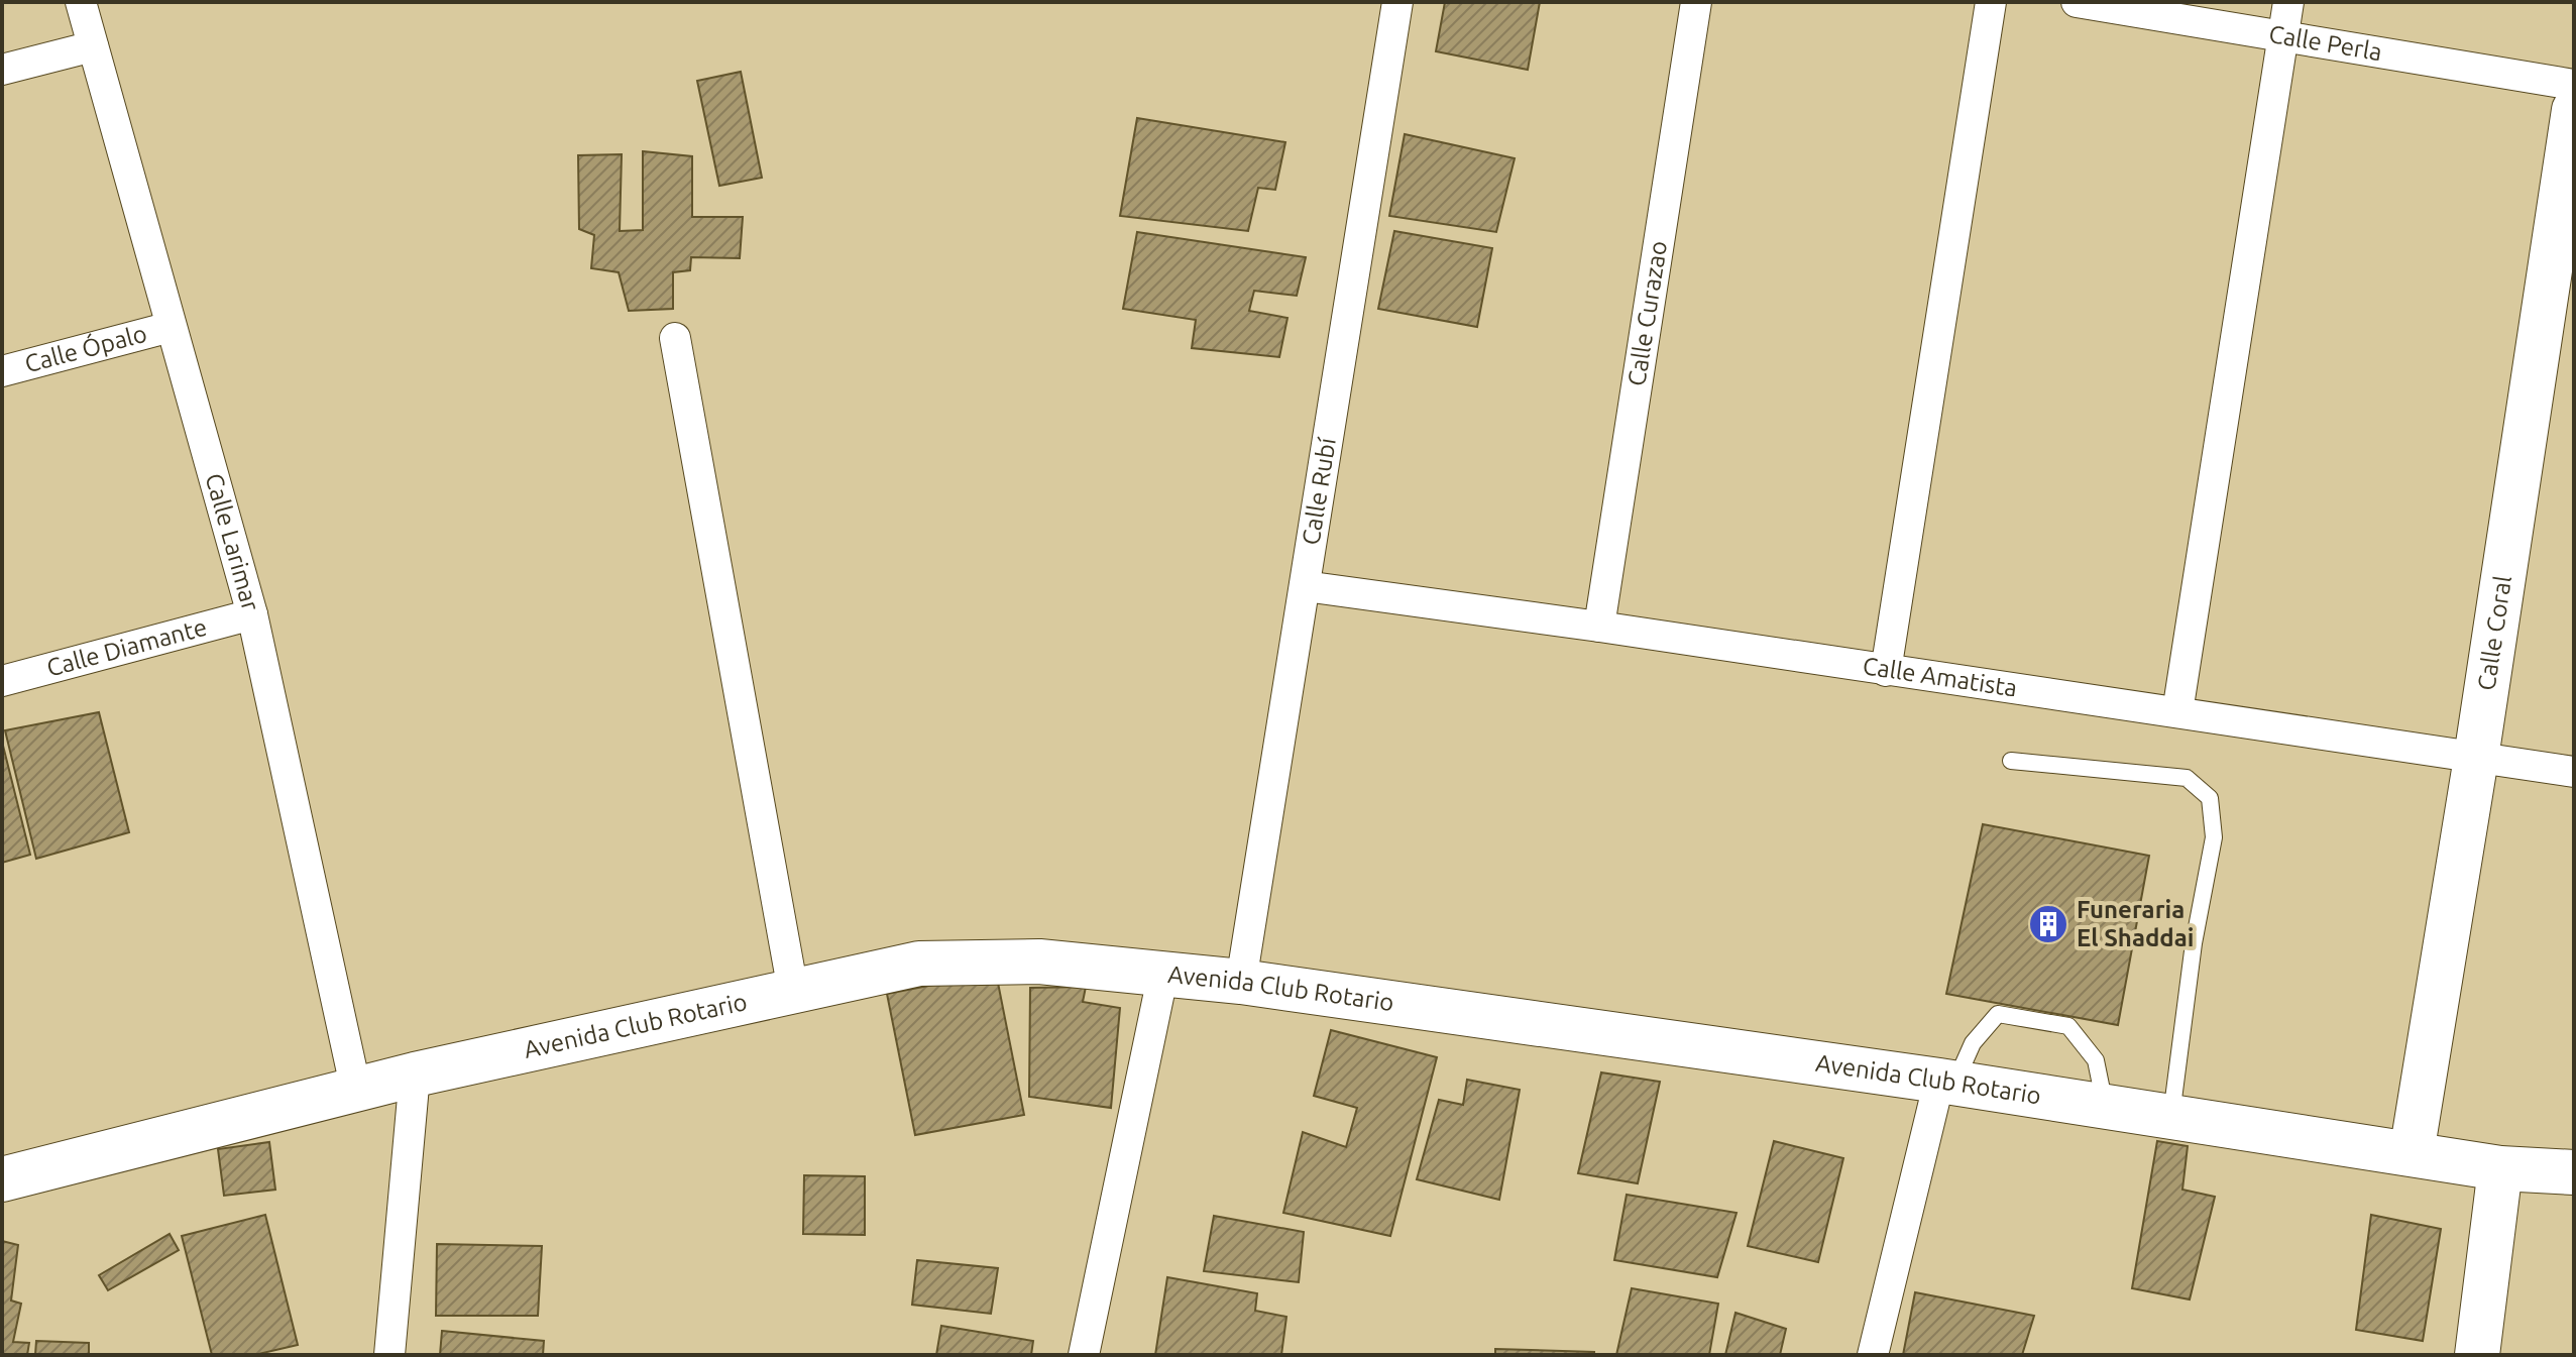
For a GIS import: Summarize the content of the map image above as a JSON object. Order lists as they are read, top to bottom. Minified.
{"streets":{"main road":["Calle Coral","Avenida Club Rotario"],"street":["Calle Perla","Calle Curazao","Calle Ópalo","Calle Rubí","Calle Larimar","Calle Diamante","Calle Amatista"]},"crossings":[["Calle Curazao","Calle Amatista"],["Calle Ópalo","Calle Larimar"],["Calle Rubí","Calle Amatista"],["Calle Rubí","Avenida Club Rotario"],["Calle Larimar","Calle Diamante"],["Calle Larimar","Avenida Club Rotario"],["Calle Coral","Calle Amatista"],["Calle Coral","Avenida Club Rotario"]],"places":{"building":["Funeraria El Shaddai"]}}
